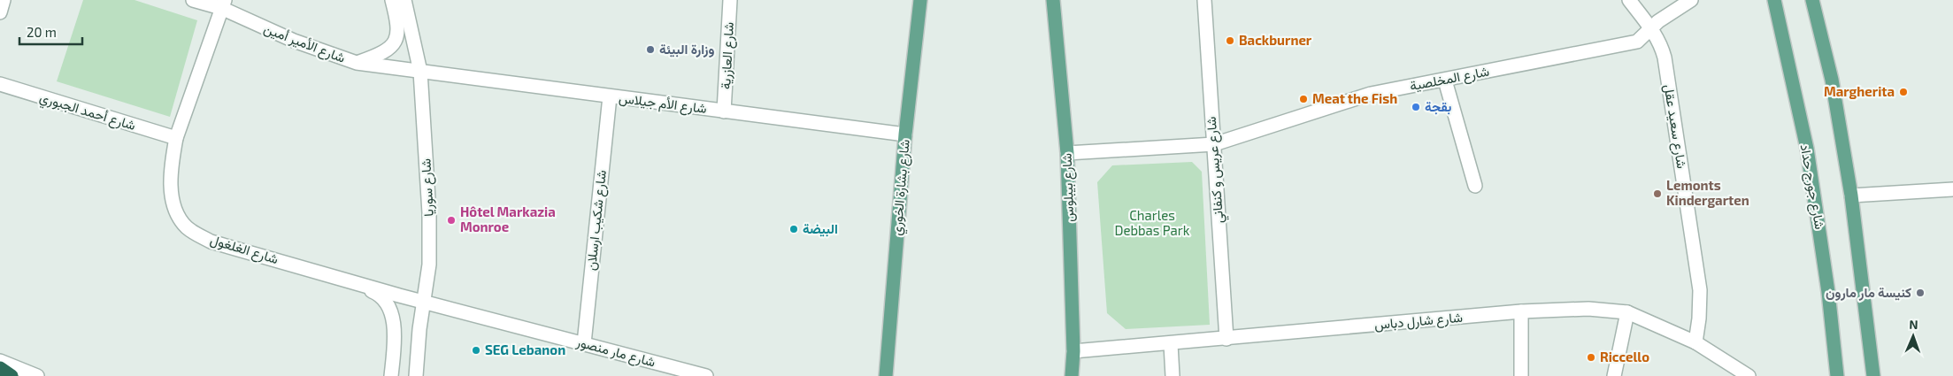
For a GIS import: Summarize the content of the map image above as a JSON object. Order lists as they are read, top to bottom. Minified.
{"streets":{"main road":["شارع جورج حداد","شارع بشارة الخوري","شارع بيبلوس"],"street":["شارع الأمير أمين","شارع العازرية","شارع المخلصية","شارع الأم جيلاس","شارع أحمد الجبوري","شارع سعيد عقل","شارع عريس و كنفاني","شارع سوريا","شارع شكيب ارسلان","شارع الغلغول","شارع شارل دباس","شارع مار منصور"]},"crossings":[["شارع الأمير أمين","شارع الأم جيلاس"],["شارع الأمير أمين","شارع سوريا"],["شارع الأمير أمين","شارع الغلغول"],["شارع العازرية","شارع الأم جيلاس"],["شارع المخلصية","شارع سعيد عقل"],["شارع المخلصية","شارع عريس و كنفاني"],["شارع المخلصية","شارع بيبلوس"],["شارع الأم جيلاس","شارع سوريا"],["شارع الأم جيلاس","شارع بشارة الخوري"],["شارع الأم جيلاس","شارع شكيب ارسلان"],["شارع أحمد الجبوري","شارع الغلغول"],["شارع سعيد عقل","شارع شارل دباس"],["شارع عريس و كنفاني","شارع شارل دباس"],["شارع سوريا","شارع الغلغول"],["شارع سوريا","شارع مار منصور"],["شارع بيبلوس","شارع شارل دباس"],["شارع شكيب ارسلان","شارع مار منصور"],["شارع الغلغول","شارع مار منصور"]],"parks":["Charles Debbas Park"],"places":["Backburner","وزارة البيئة","Margherita","Meat the Fish","بقجة","Lemonts Kindergarten","Hôtel Markazia Monroe","البيضة","كنيسة مار مارون","SEG Lebanon","Riccello"],"scale_bar":"20 m","north":"top"}
